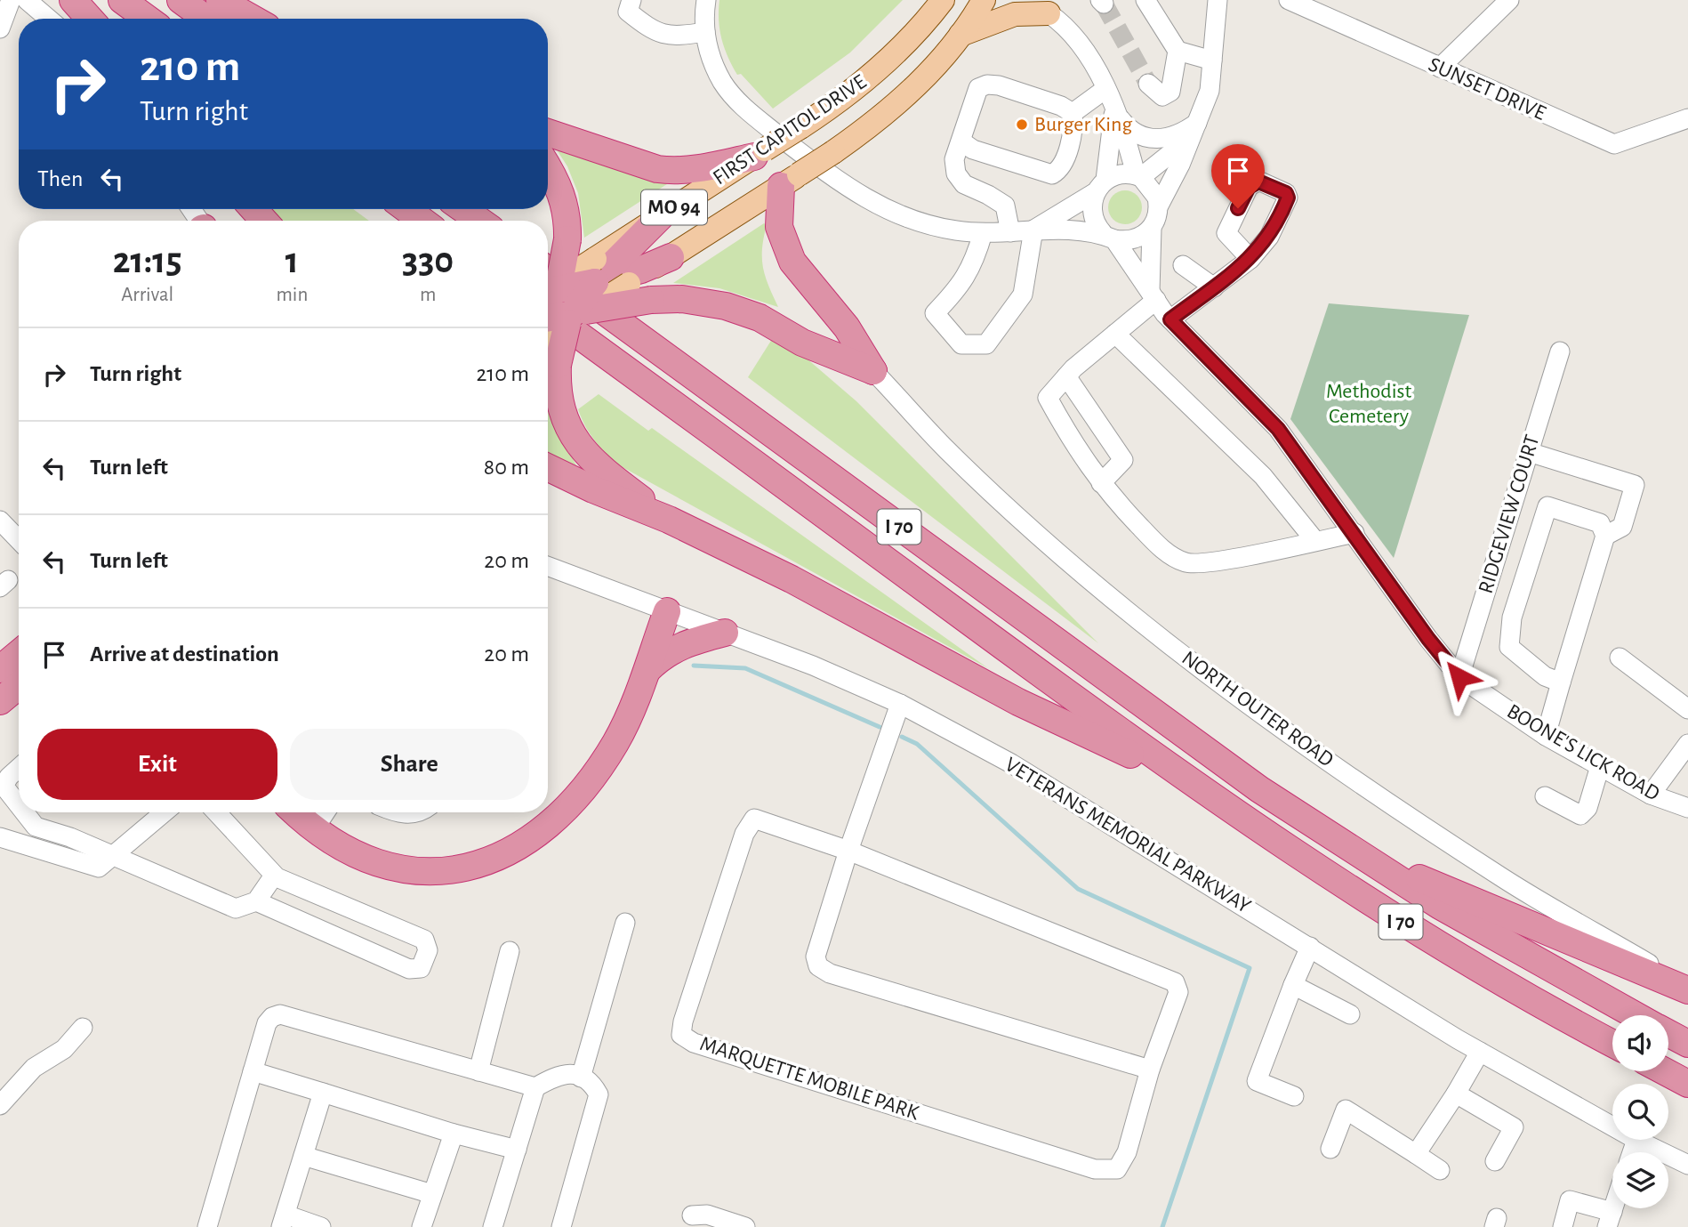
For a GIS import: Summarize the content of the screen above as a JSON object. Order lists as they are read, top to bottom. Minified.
{"streets":{"highway":["I 70"],"main road":["FIRST CAPITOL DRIVE","MO 94"],"street":["SUNSET DRIVE","RIDGEVIEW COURT","NORTH OUTER ROAD","BOONE'S LICK ROAD","VETERANS MEMORIAL PARKWAY","MARQUETTE MOBILE PARK"]},"crossings":[["RIDGEVIEW COURT","BOONE'S LICK ROAD"]],"parks":["Methodist Cemetery"],"places":["Burger King"],"page":{"turn":["210 m","Turn right"],"then":"Then","eta":["21:15","Arrival","1","min","330","m"],"list":[{"name":"Turn right","value":"210 m"},{"name":"Turn left","value":"80 m"},{"name":"Turn left","value":"20 m"},{"name":"Arrive at destination","value":"20 m"}],"buttons":["Exit","Share"]}}
